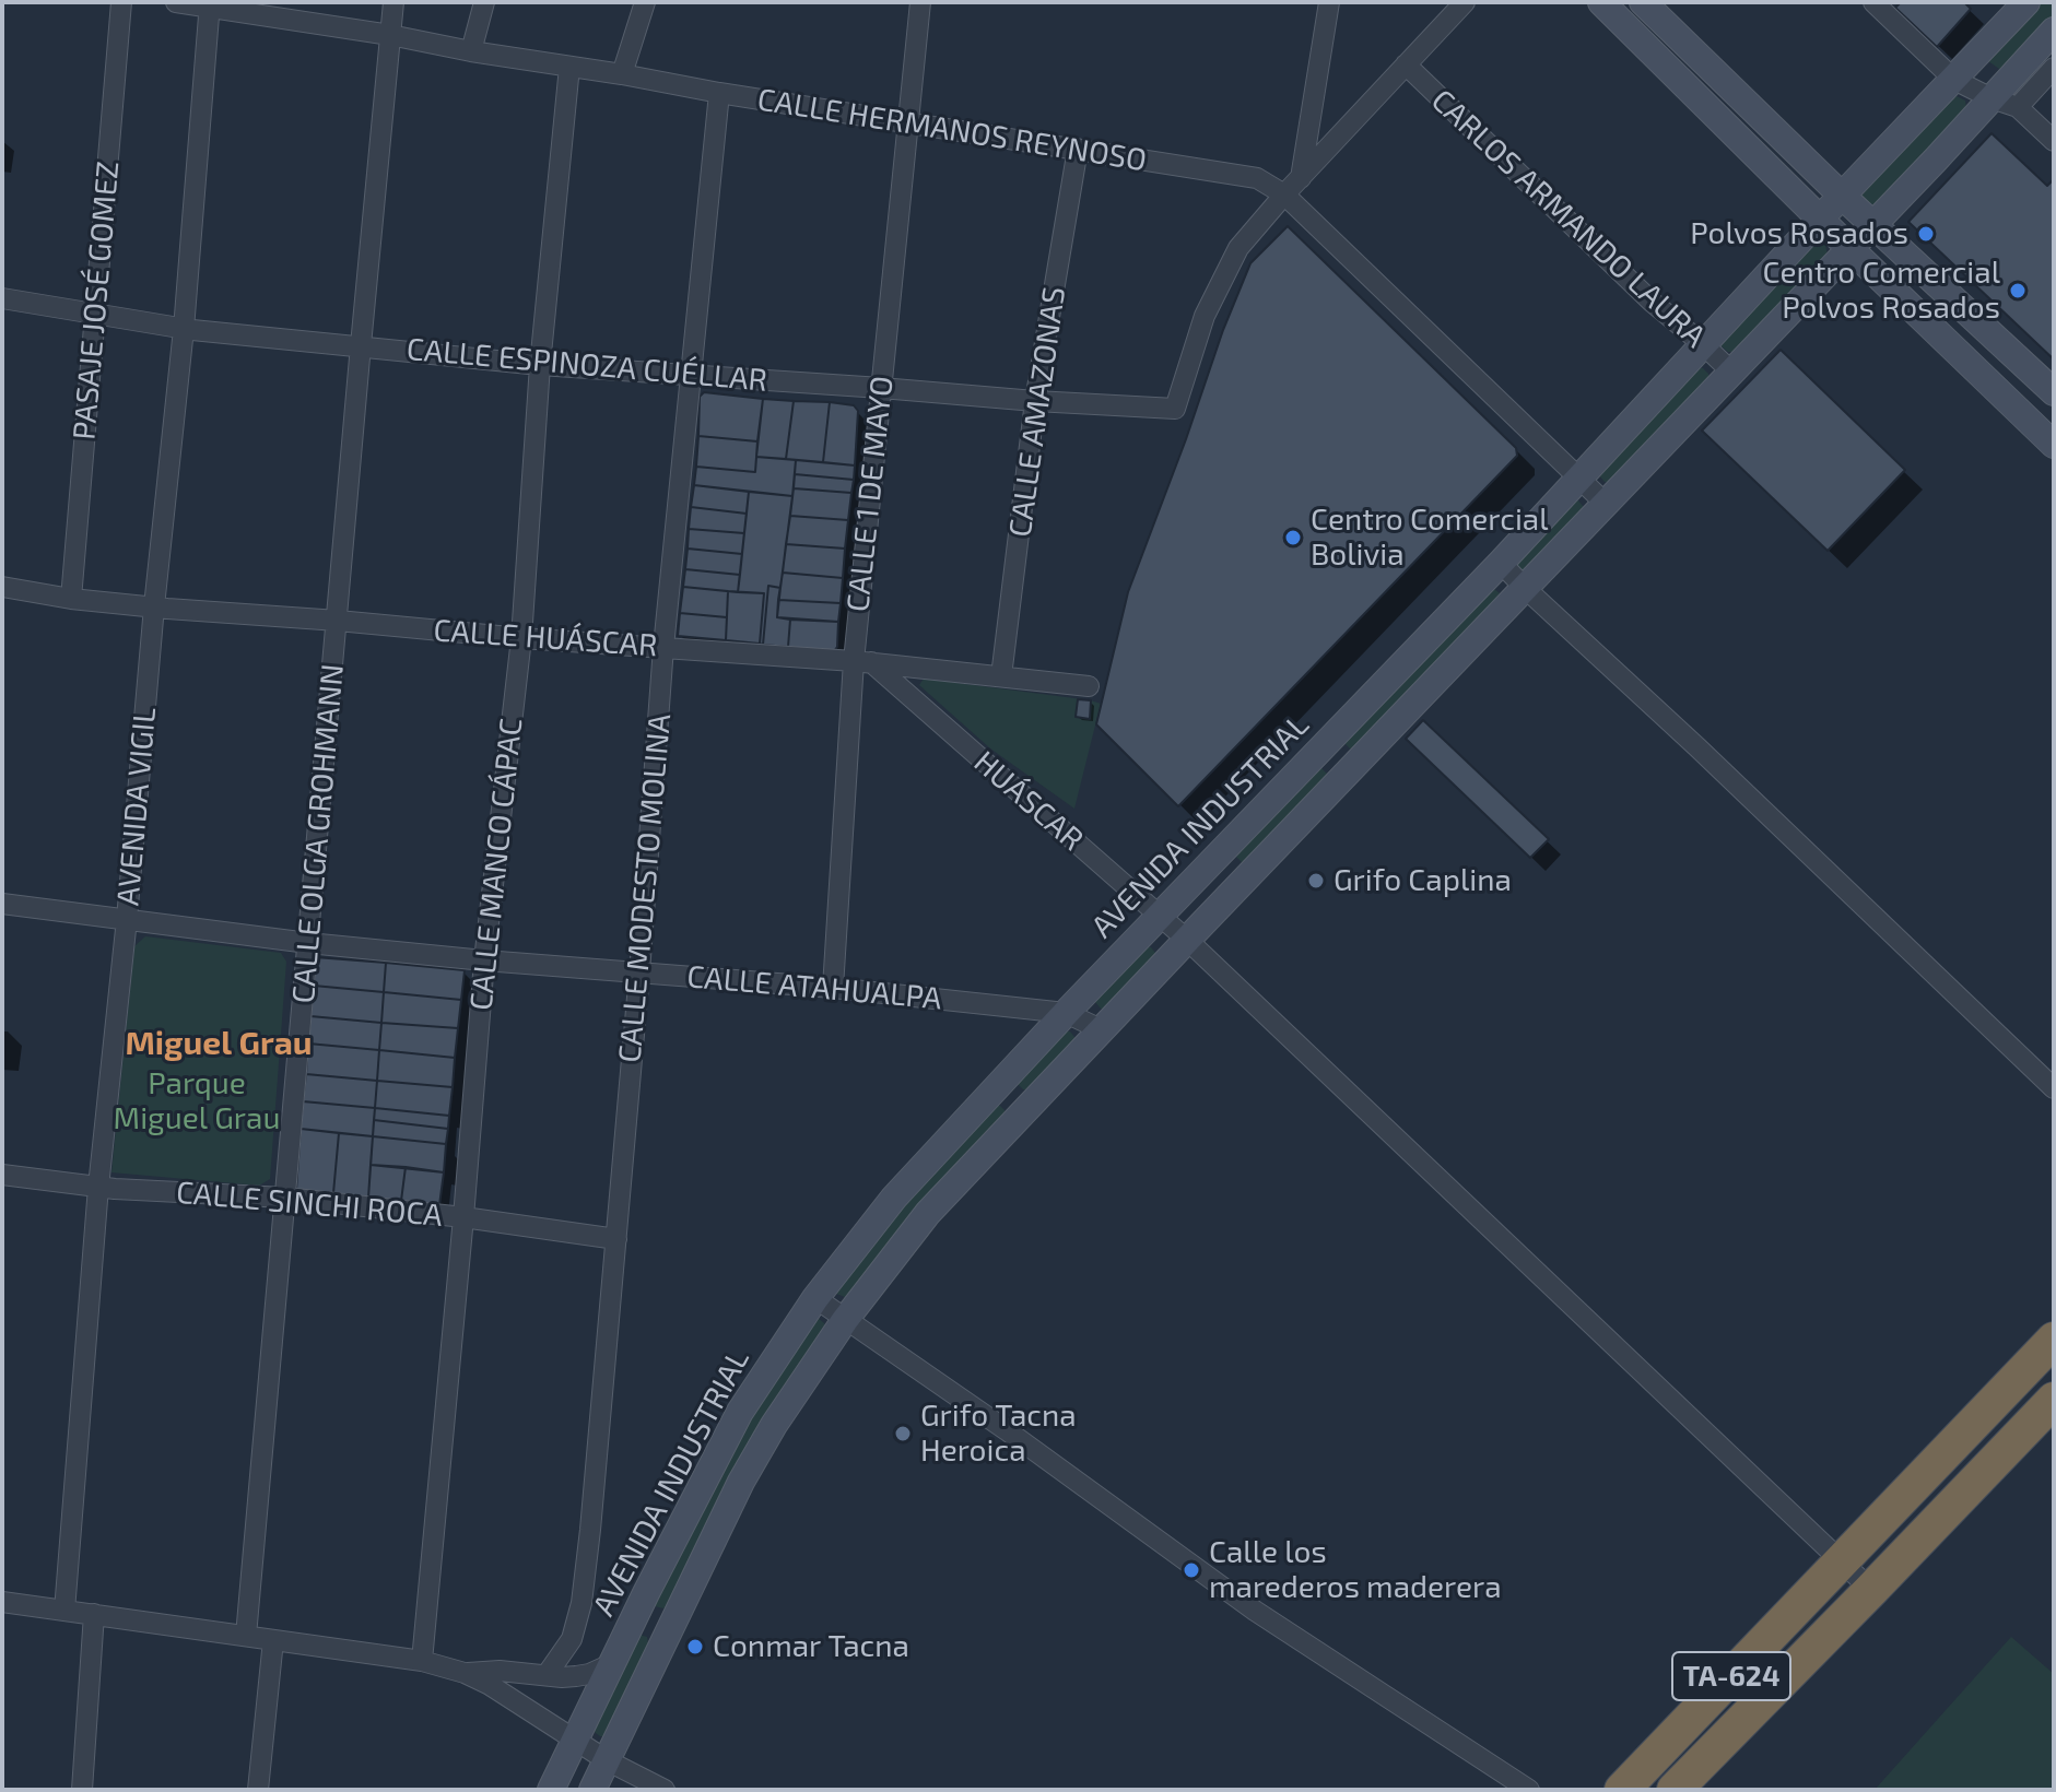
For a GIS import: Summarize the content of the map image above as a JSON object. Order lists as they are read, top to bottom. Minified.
{"streets":{"highway":["TA-624"],"main road":["AVENIDA INDUSTRIAL"],"street":["CALLE HERMANOS REYNOSO","CARLOS ARMANDO LAURA","PASAJE JOSÉ GOMEZ","CALLE ESPINOZA CUÉLLAR","CALLE AMAZONAS","CALLE 1 DE MAYO","CALLE HUÁSCAR","HUÁSCAR","AVENIDA VIGIL","CALLE OLGA GROHMANN","CALLE MANCO CÁPAC","CALLE MODESTO MOLINA","CALLE ATAHUALPA","CALLE SINCHI ROCA"]},"crossings":[["CALLE HERMANOS REYNOSO","CALLE ESPINOZA CUÉLLAR"],["CALLE HERMANOS REYNOSO","CALLE AMAZONAS"],["CALLE HERMANOS REYNOSO","CALLE 1 DE MAYO"],["CALLE HERMANOS REYNOSO","AVENIDA VIGIL"],["CALLE HERMANOS REYNOSO","AVENIDA INDUSTRIAL"],["CALLE HERMANOS REYNOSO","CALLE OLGA GROHMANN"],["CALLE HERMANOS REYNOSO","CALLE MANCO CÁPAC"],["CALLE HERMANOS REYNOSO","CALLE MODESTO MOLINA"],["CARLOS ARMANDO LAURA","AVENIDA INDUSTRIAL"],["PASAJE JOSÉ GOMEZ","CALLE ESPINOZA CUÉLLAR"],["PASAJE JOSÉ GOMEZ","CALLE HUÁSCAR"],["CALLE ESPINOZA CUÉLLAR","CALLE AMAZONAS"],["CALLE ESPINOZA CUÉLLAR","CALLE 1 DE MAYO"],["CALLE ESPINOZA CUÉLLAR","AVENIDA VIGIL"],["CALLE ESPINOZA CUÉLLAR","CALLE OLGA GROHMANN"],["CALLE ESPINOZA CUÉLLAR","CALLE MANCO CÁPAC"],["CALLE ESPINOZA CUÉLLAR","CALLE MODESTO MOLINA"],["CALLE AMAZONAS","CALLE HUÁSCAR"],["CALLE 1 DE MAYO","CALLE HUÁSCAR"],["CALLE 1 DE MAYO","HUÁSCAR"],["CALLE 1 DE MAYO","CALLE ATAHUALPA"],["CALLE HUÁSCAR","HUÁSCAR"],["CALLE HUÁSCAR","AVENIDA VIGIL"],["CALLE HUÁSCAR","CALLE OLGA GROHMANN"],["CALLE HUÁSCAR","CALLE MANCO CÁPAC"],["CALLE HUÁSCAR","CALLE MODESTO MOLINA"],["HUÁSCAR","AVENIDA INDUSTRIAL"],["HUÁSCAR","TA-624"],["AVENIDA VIGIL","CALLE ATAHUALPA"],["AVENIDA VIGIL","CALLE SINCHI ROCA"],["AVENIDA INDUSTRIAL","CALLE ATAHUALPA"],["CALLE OLGA GROHMANN","CALLE ATAHUALPA"],["CALLE OLGA GROHMANN","CALLE SINCHI ROCA"],["CALLE MANCO CÁPAC","CALLE ATAHUALPA"],["CALLE MANCO CÁPAC","CALLE SINCHI ROCA"],["CALLE MODESTO MOLINA","CALLE ATAHUALPA"],["CALLE MODESTO MOLINA","CALLE SINCHI ROCA"]],"districts":["Miguel Grau"],"parks":["Parque Miguel Grau"],"places":["Polvos Rosados","Centro Comercial Polvos Rosados","Centro Comercial Bolivia","Grifo Caplina","Grifo Tacna Heroica","Calle los marederos maderera","Conmar Tacna"]}
